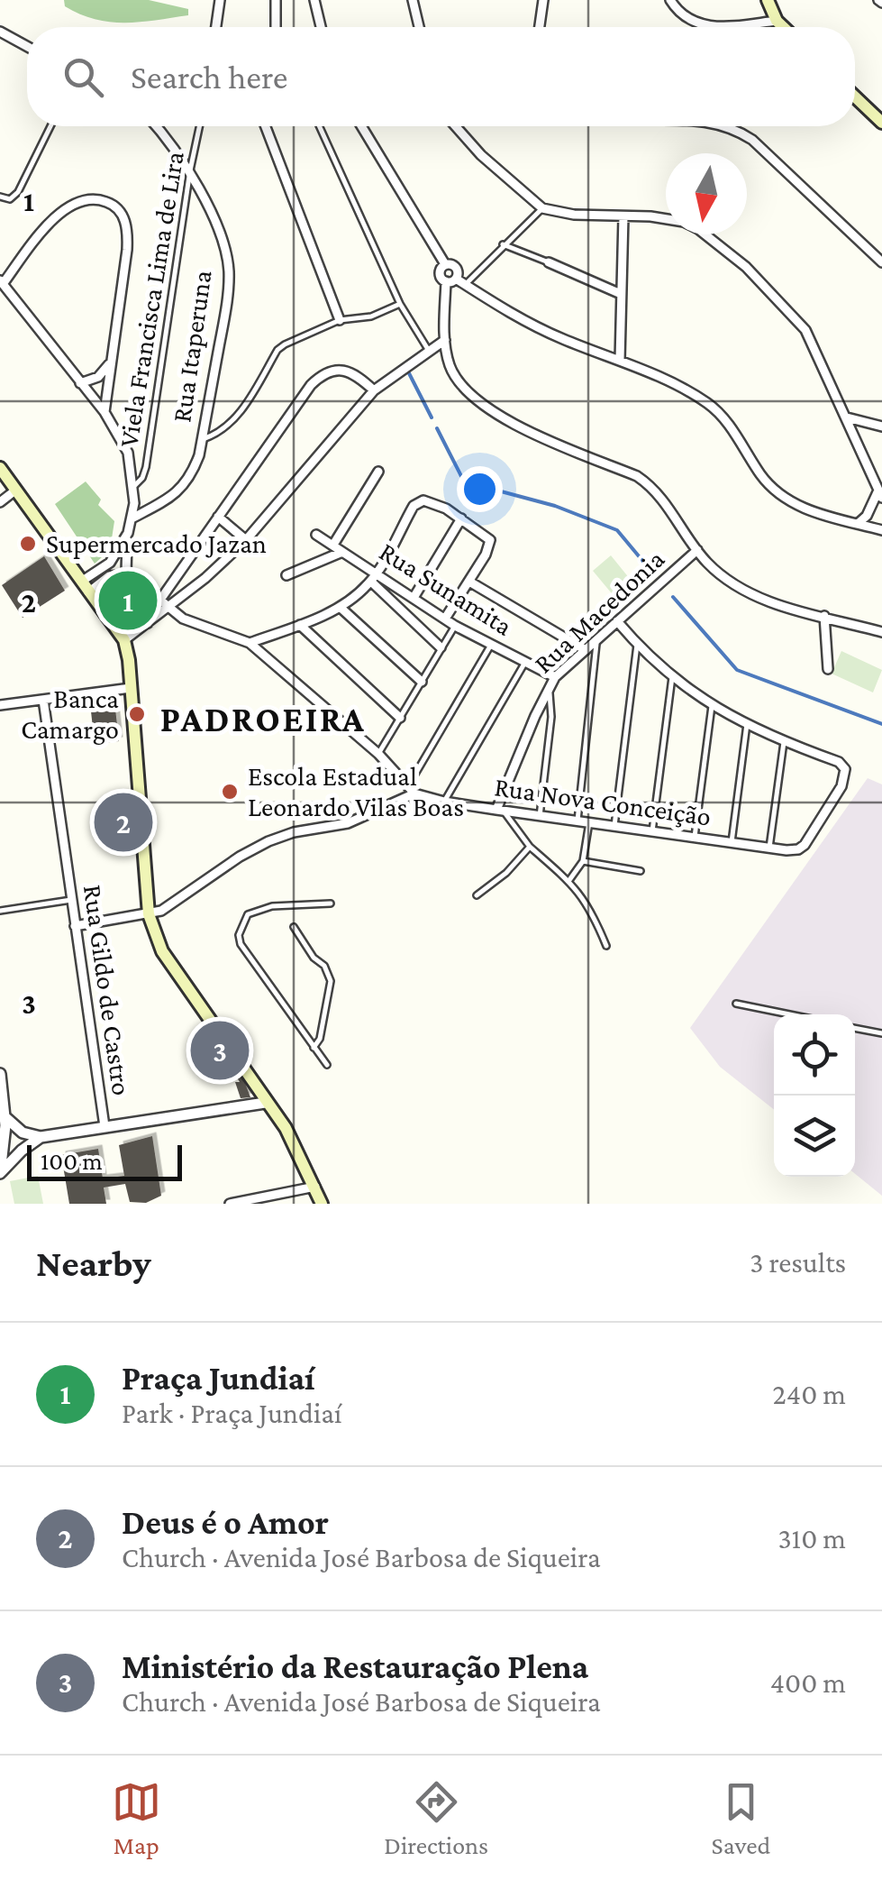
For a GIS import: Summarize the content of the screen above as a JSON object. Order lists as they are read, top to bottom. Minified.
{"streets":{"street":["Rua Itaperuna","Rua Sunamita","Rua Macedonia","Rua Nova Conceição","Rua Gildo de Castro"],"lane":["Viela Francisca Lima de Lira"]},"crossings":[["Viela Francisca Lima de Lira","Rua Itaperuna"],["Rua Sunamita","Rua Macedonia"],["Rua Macedonia","Rua Nova Conceição"]],"districts":["PADROEIRA"],"places":["Supermercado Jazan","Banca Camargo","Escola Estadual Leonardo Vilas Boas"],"scale_bar":"100 m","north":"bottom","page":{"search":"Search here","pins":["1","2","3"],"scale":"100 m","heading":["Nearby","3 results"],"list":[{"mark":"1","name":"Praça Jundiaí","note":"Park · Praça Jundiaí","value":"240 m"},{"mark":"2","name":"Deus é o Amor","note":"Church · Avenida José Barbosa de Siqueira","value":"310 m"},{"mark":"3","name":"Ministério da Restauração Plena","note":"Church · Avenida José Barbosa de Siqueira","value":"400 m"}],"nav":["Map","Directions","Saved"]},"grid":{"rows":["1","2","3"]}}
